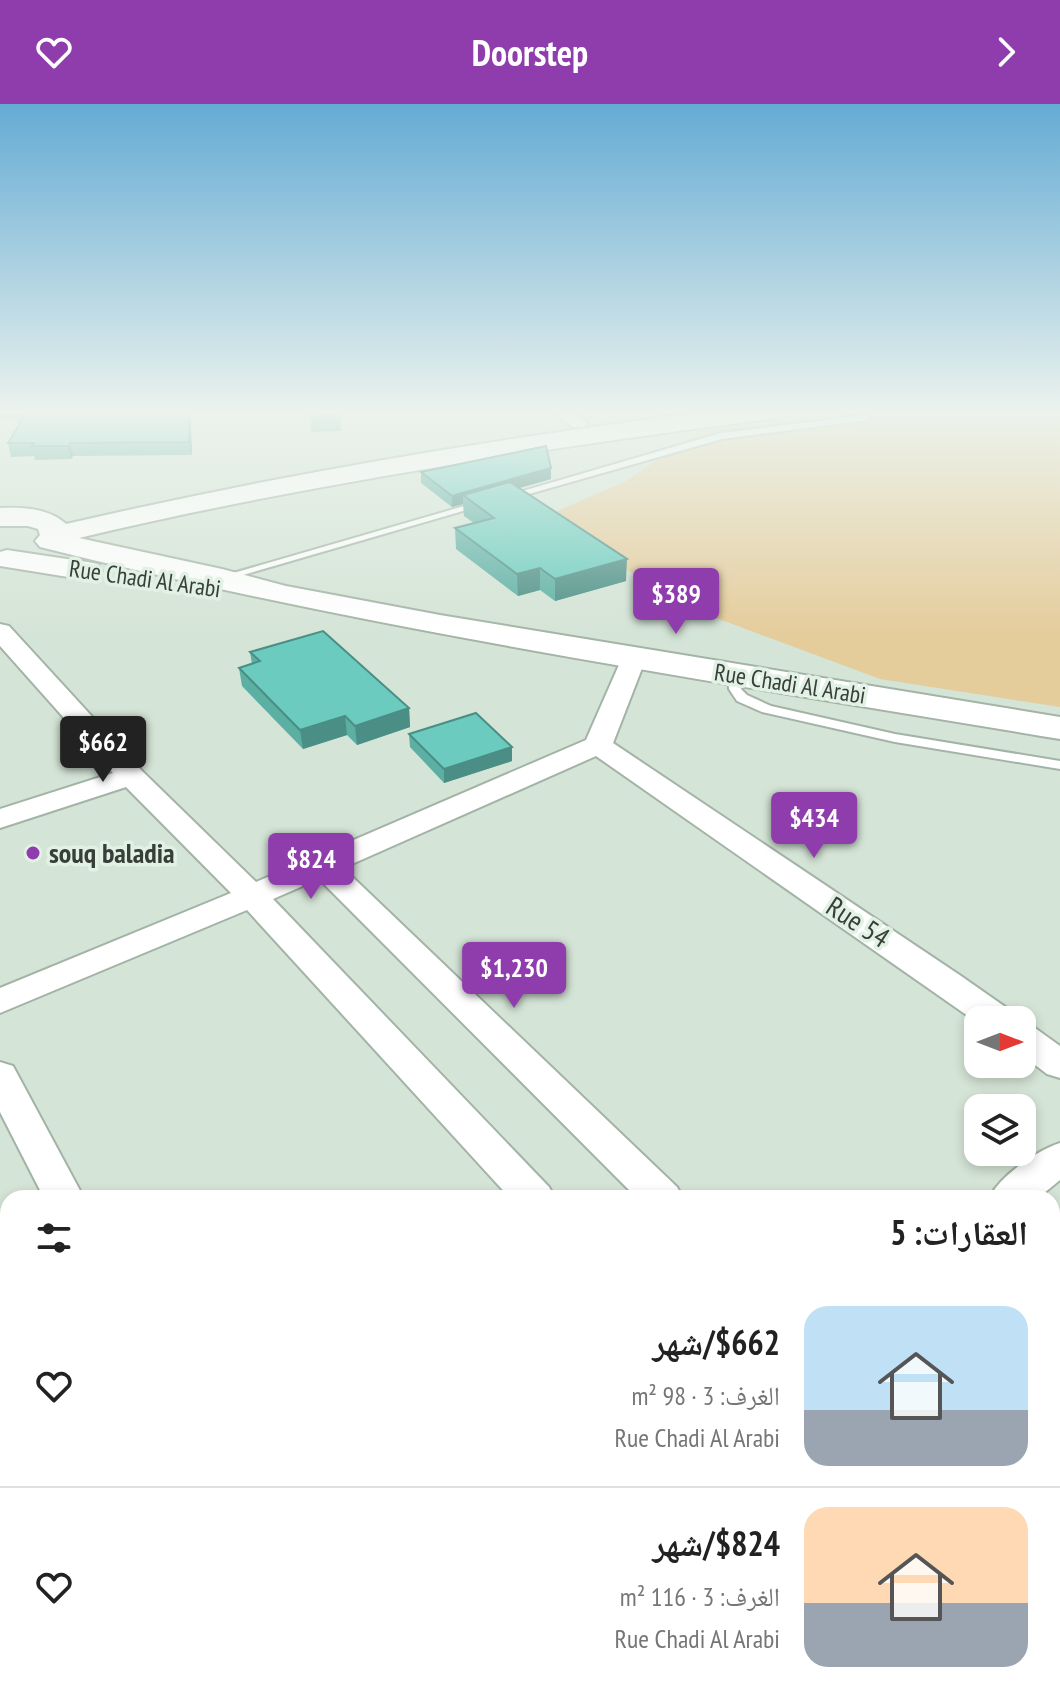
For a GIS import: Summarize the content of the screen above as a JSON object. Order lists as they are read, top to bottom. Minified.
{"streets":{"main road":["Rue Chadi Al Arabi"],"street":["Rue 54"]},"places":["souq baladia"],"north":"right","page":{"header":"Doorstep","price":["$389","$662","$434","$824","$1,230"],"heading":"العقارات: 5","list":[{"name":"$662/شهر","note":"الغرف: 3 · 98 m² · Rue Chadi Al Arabi"},{"name":"$824/شهر","note":"الغرف: 3 · 116 m² · Rue Chadi Al Arabi"}]}}
